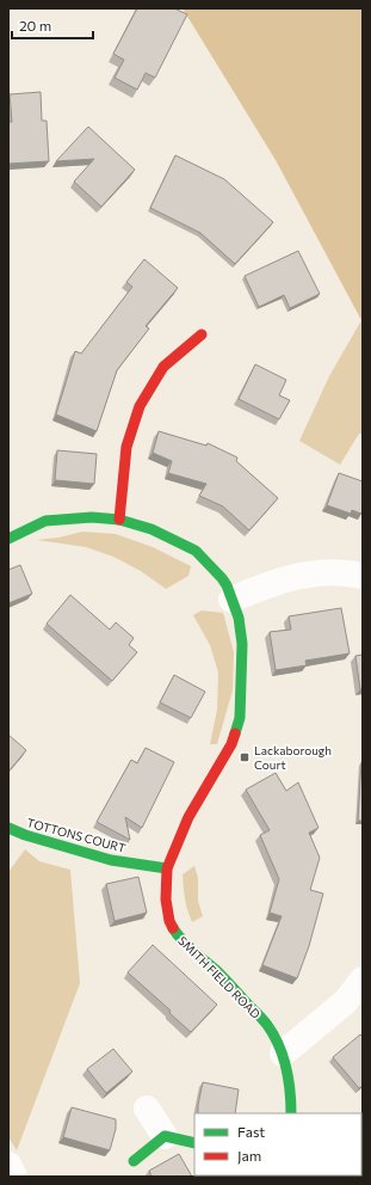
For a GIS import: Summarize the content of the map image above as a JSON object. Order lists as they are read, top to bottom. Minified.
{"streets":{"street":["TOTTONS COURT","SMITH FIELD ROAD"]},"crossings":[["TOTTONS COURT","SMITH FIELD ROAD"]],"places":{"transit":["Lackaborough Court"]},"legend":["Fast","Jam"],"scale_bar":"20 m"}
